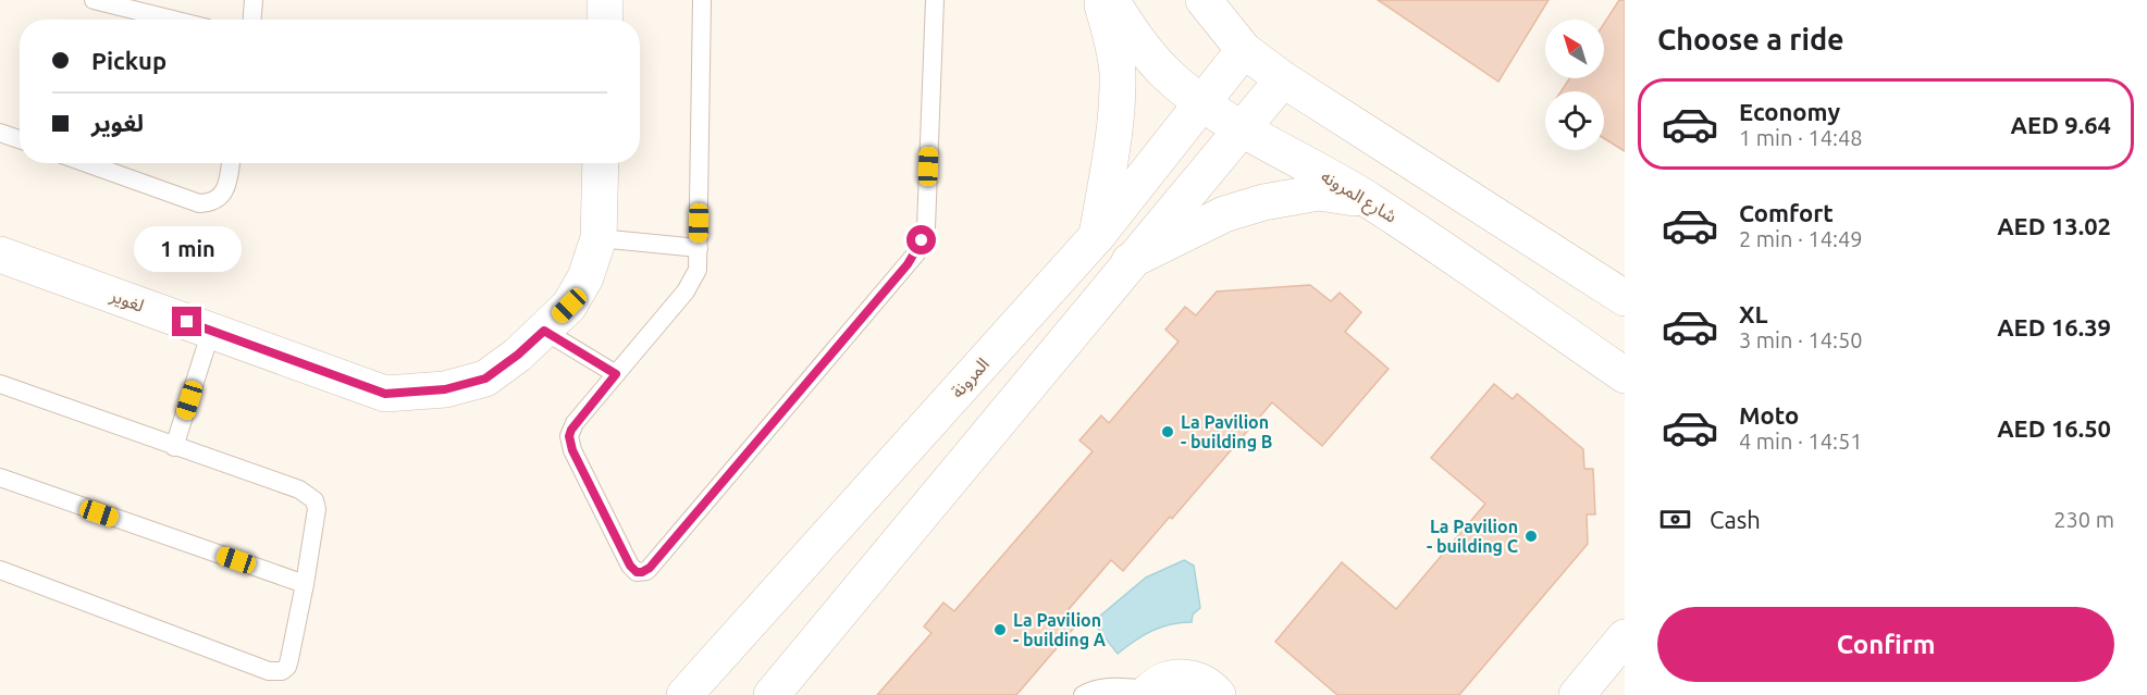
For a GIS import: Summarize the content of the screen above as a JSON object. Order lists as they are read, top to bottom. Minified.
{"streets":{"street":["شارع المرونه","لغوير","المرونة"]},"crossings":[["شارع المرونه","المرونة"]],"places":["La Pavilion - building B","La Pavilion - building C","La Pavilion - building A"],"north":"top left","page":{"heading":"Choose a ride","banner":["Pickup","لغوير"],"list":[{"name":"Economy","note":"1 min · 14:48","value":"AED 9.64"},{"name":"Comfort","note":"2 min · 14:49","value":"AED 13.02"},{"name":"XL","note":"3 min · 14:50","value":"AED 16.39"},{"name":"Moto","note":"4 min · 14:51","value":"AED 16.50"}],"bubble":"1 min","pay":["Cash","230 m"],"buttons":"Confirm"}}
